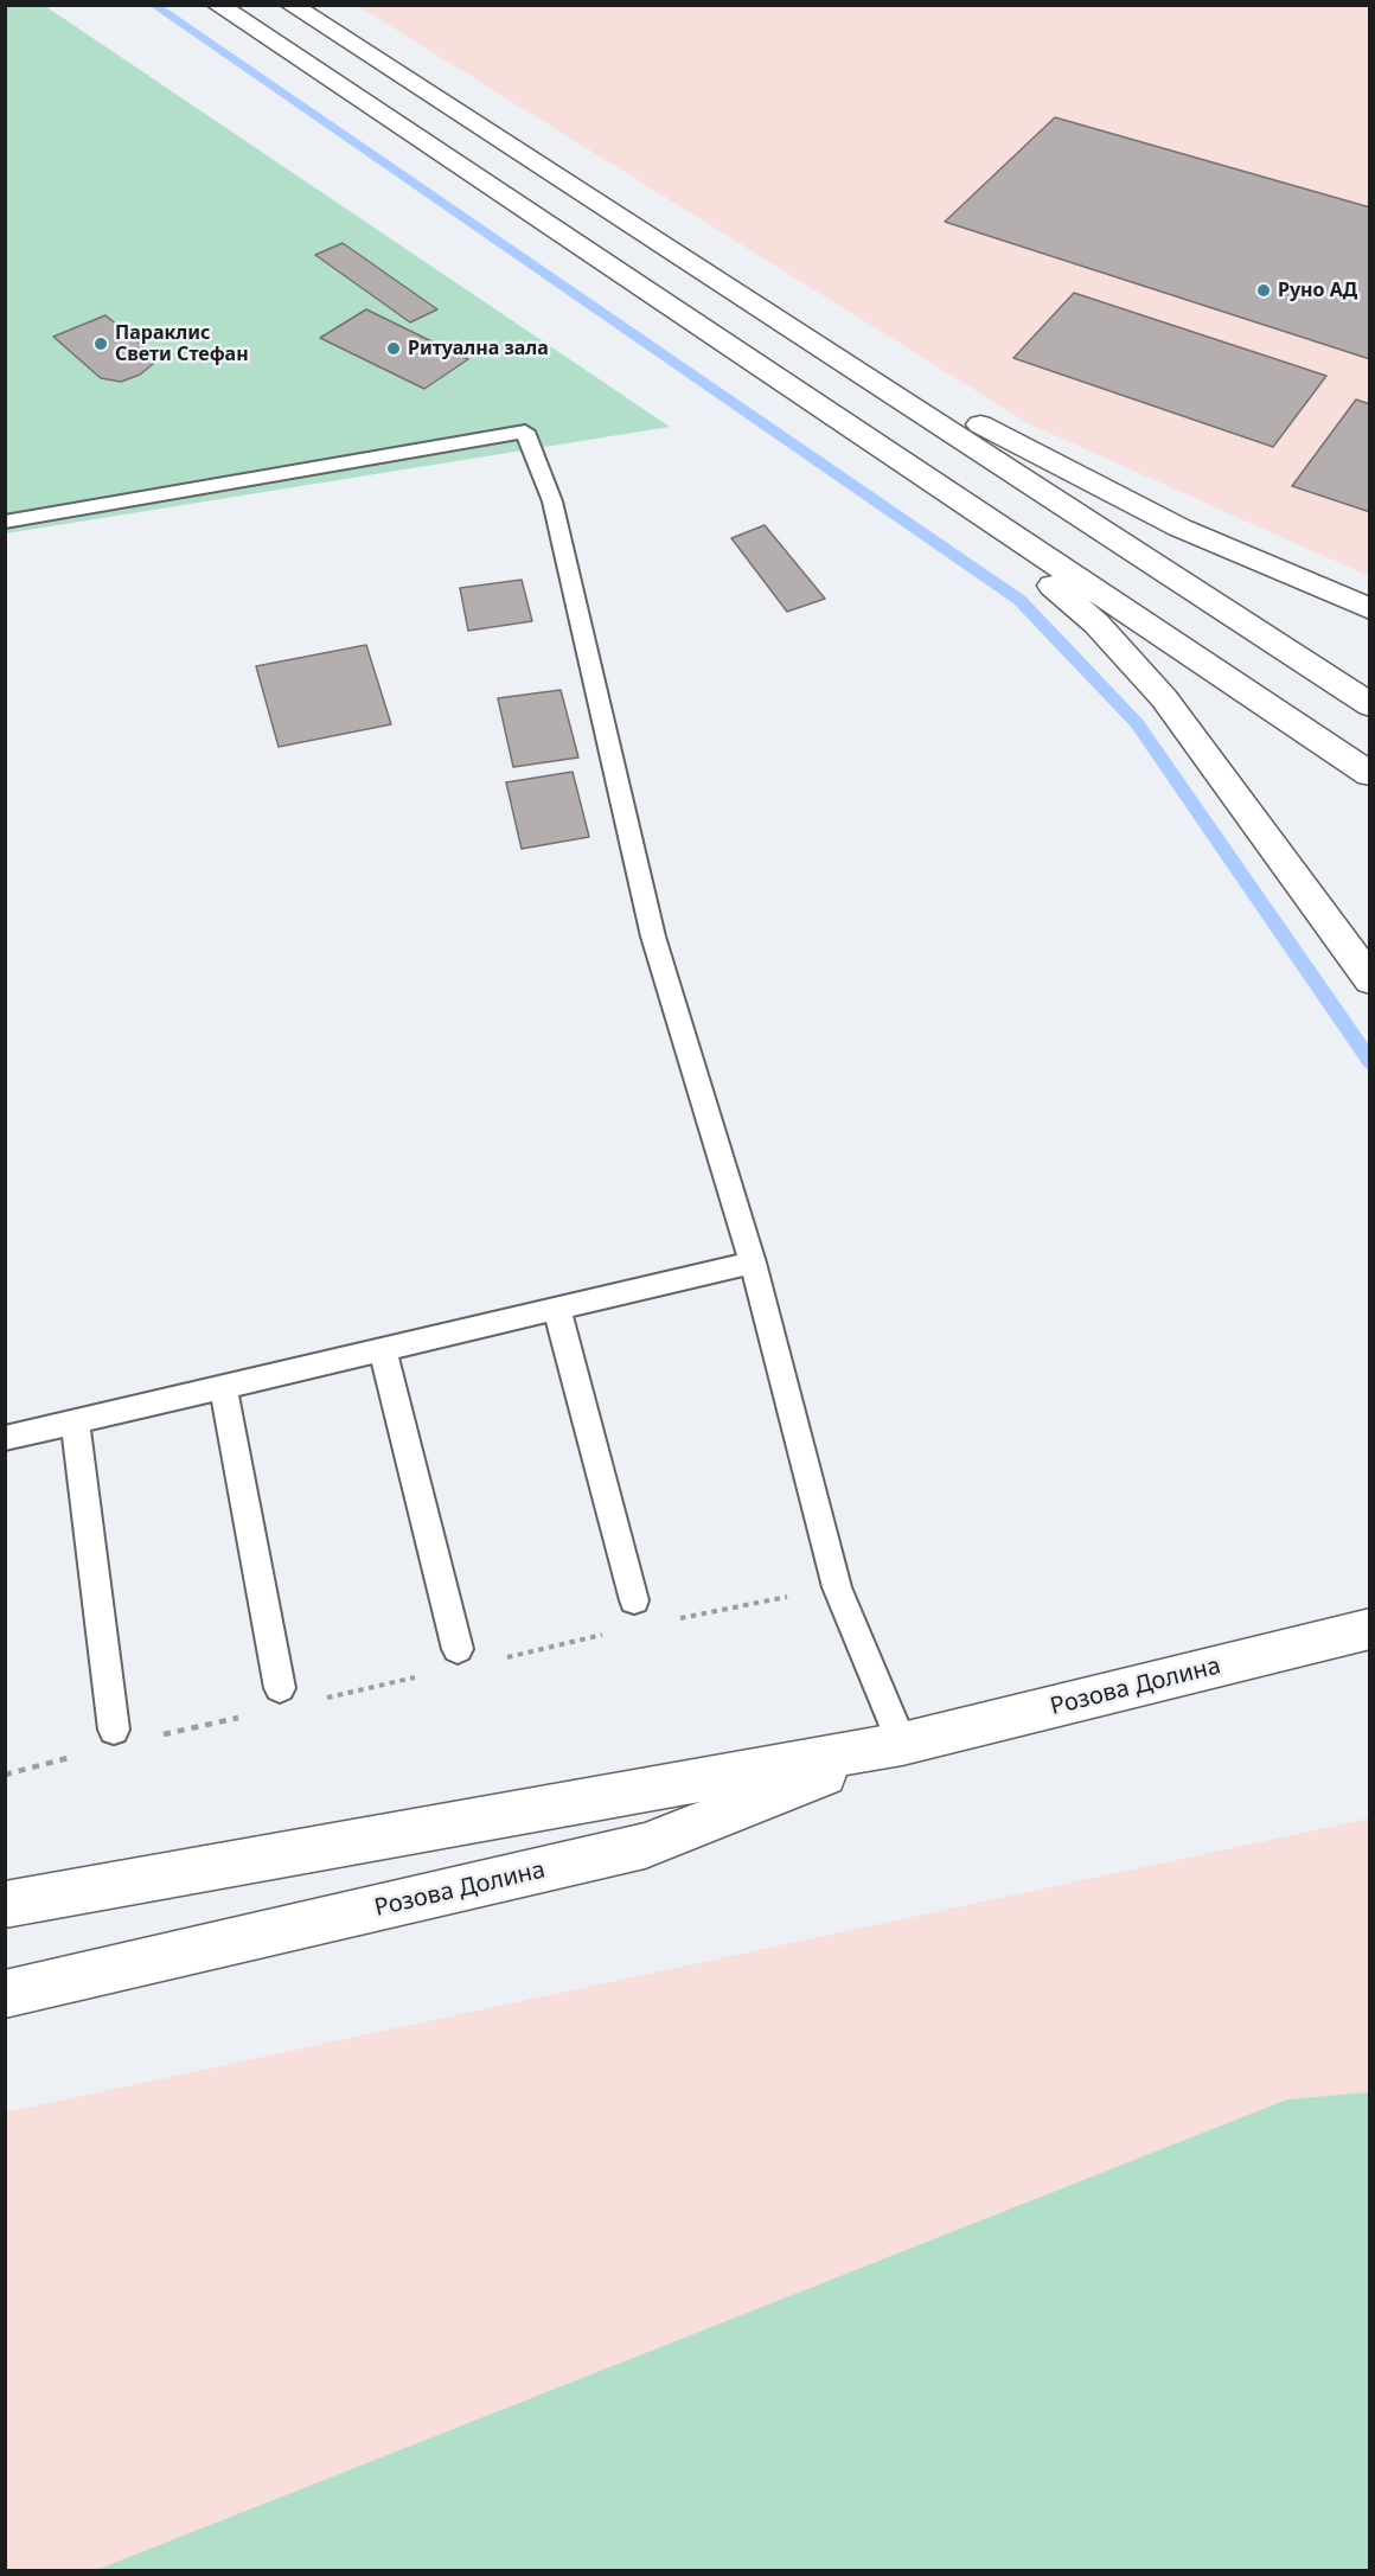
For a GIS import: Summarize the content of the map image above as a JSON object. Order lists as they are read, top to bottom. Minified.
{"streets":{"main road":["Розова Долина"]},"places":["Руно АД","Параклис Свети Стефан","Ритуална зала"]}
